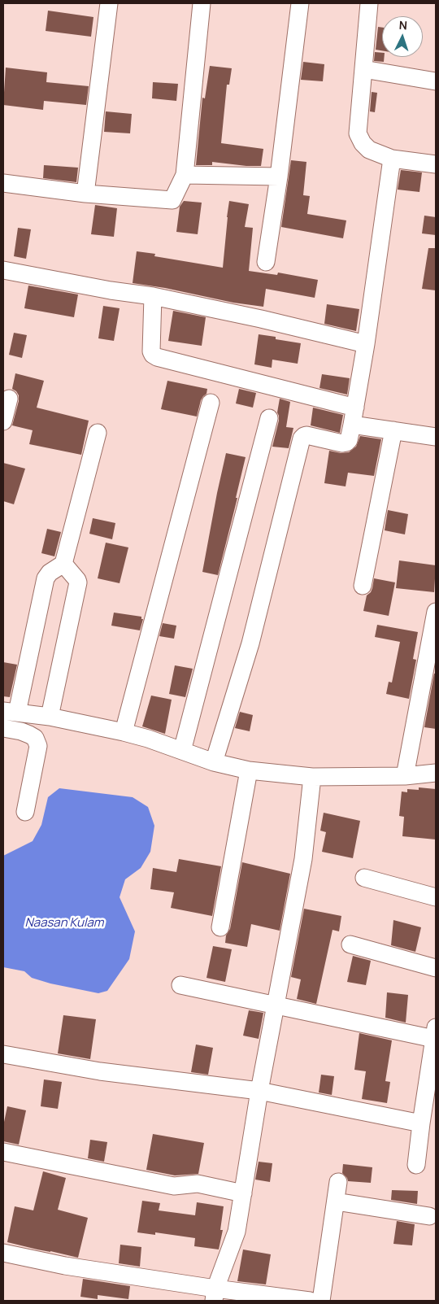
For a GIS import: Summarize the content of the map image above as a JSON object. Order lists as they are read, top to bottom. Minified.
{"water":["Naasan Kulam"],"north":"top"}
